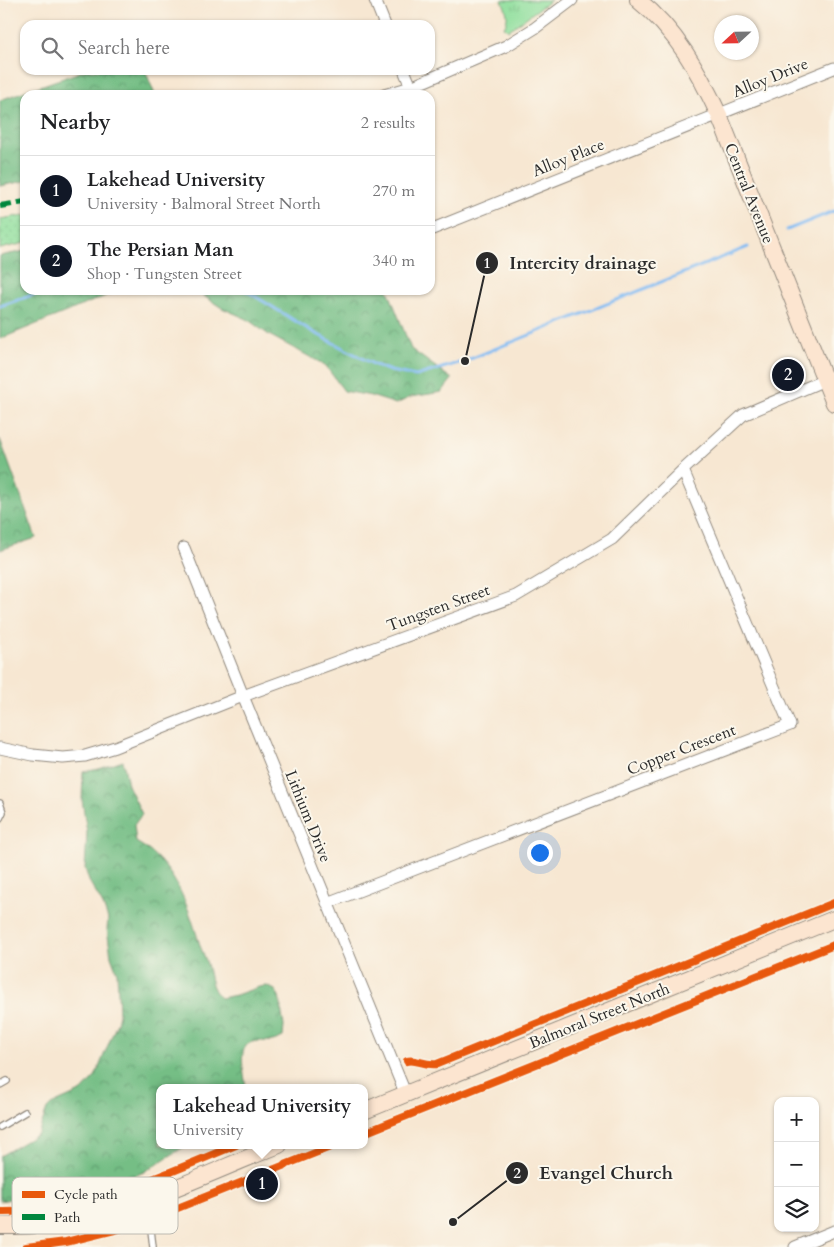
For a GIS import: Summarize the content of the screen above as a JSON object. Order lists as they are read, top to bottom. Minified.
{"streets":{"main road":["Central Avenue","Balmoral Street North"],"street":["Alloy Drive","Alloy Place","Tungsten Street","Copper Crescent","Lithium Drive"]},"crossings":[["Alloy Drive","Alloy Place"],["Alloy Drive","Central Avenue"],["Alloy Place","Central Avenue"],["Central Avenue","Tungsten Street"],["Tungsten Street","Copper Crescent"],["Tungsten Street","Lithium Drive"],["Copper Crescent","Lithium Drive"],["Lithium Drive","Balmoral Street North"]],"places":["Intercity drainage","Evangel Church"],"legend":["Cycle path","Path"],"north":"left","page":{"search":"Search here","heading":["Nearby","2 results"],"list":[{"mark":"1","name":"Lakehead University","note":"University · Balmoral Street North","value":"270 m"},{"mark":"2","name":"The Persian Man","note":"Shop · Tungsten Street","value":"340 m"}],"pins":["2","1"],"popup":["Lakehead University","University"],"map_buttons":["+","−"]}}
